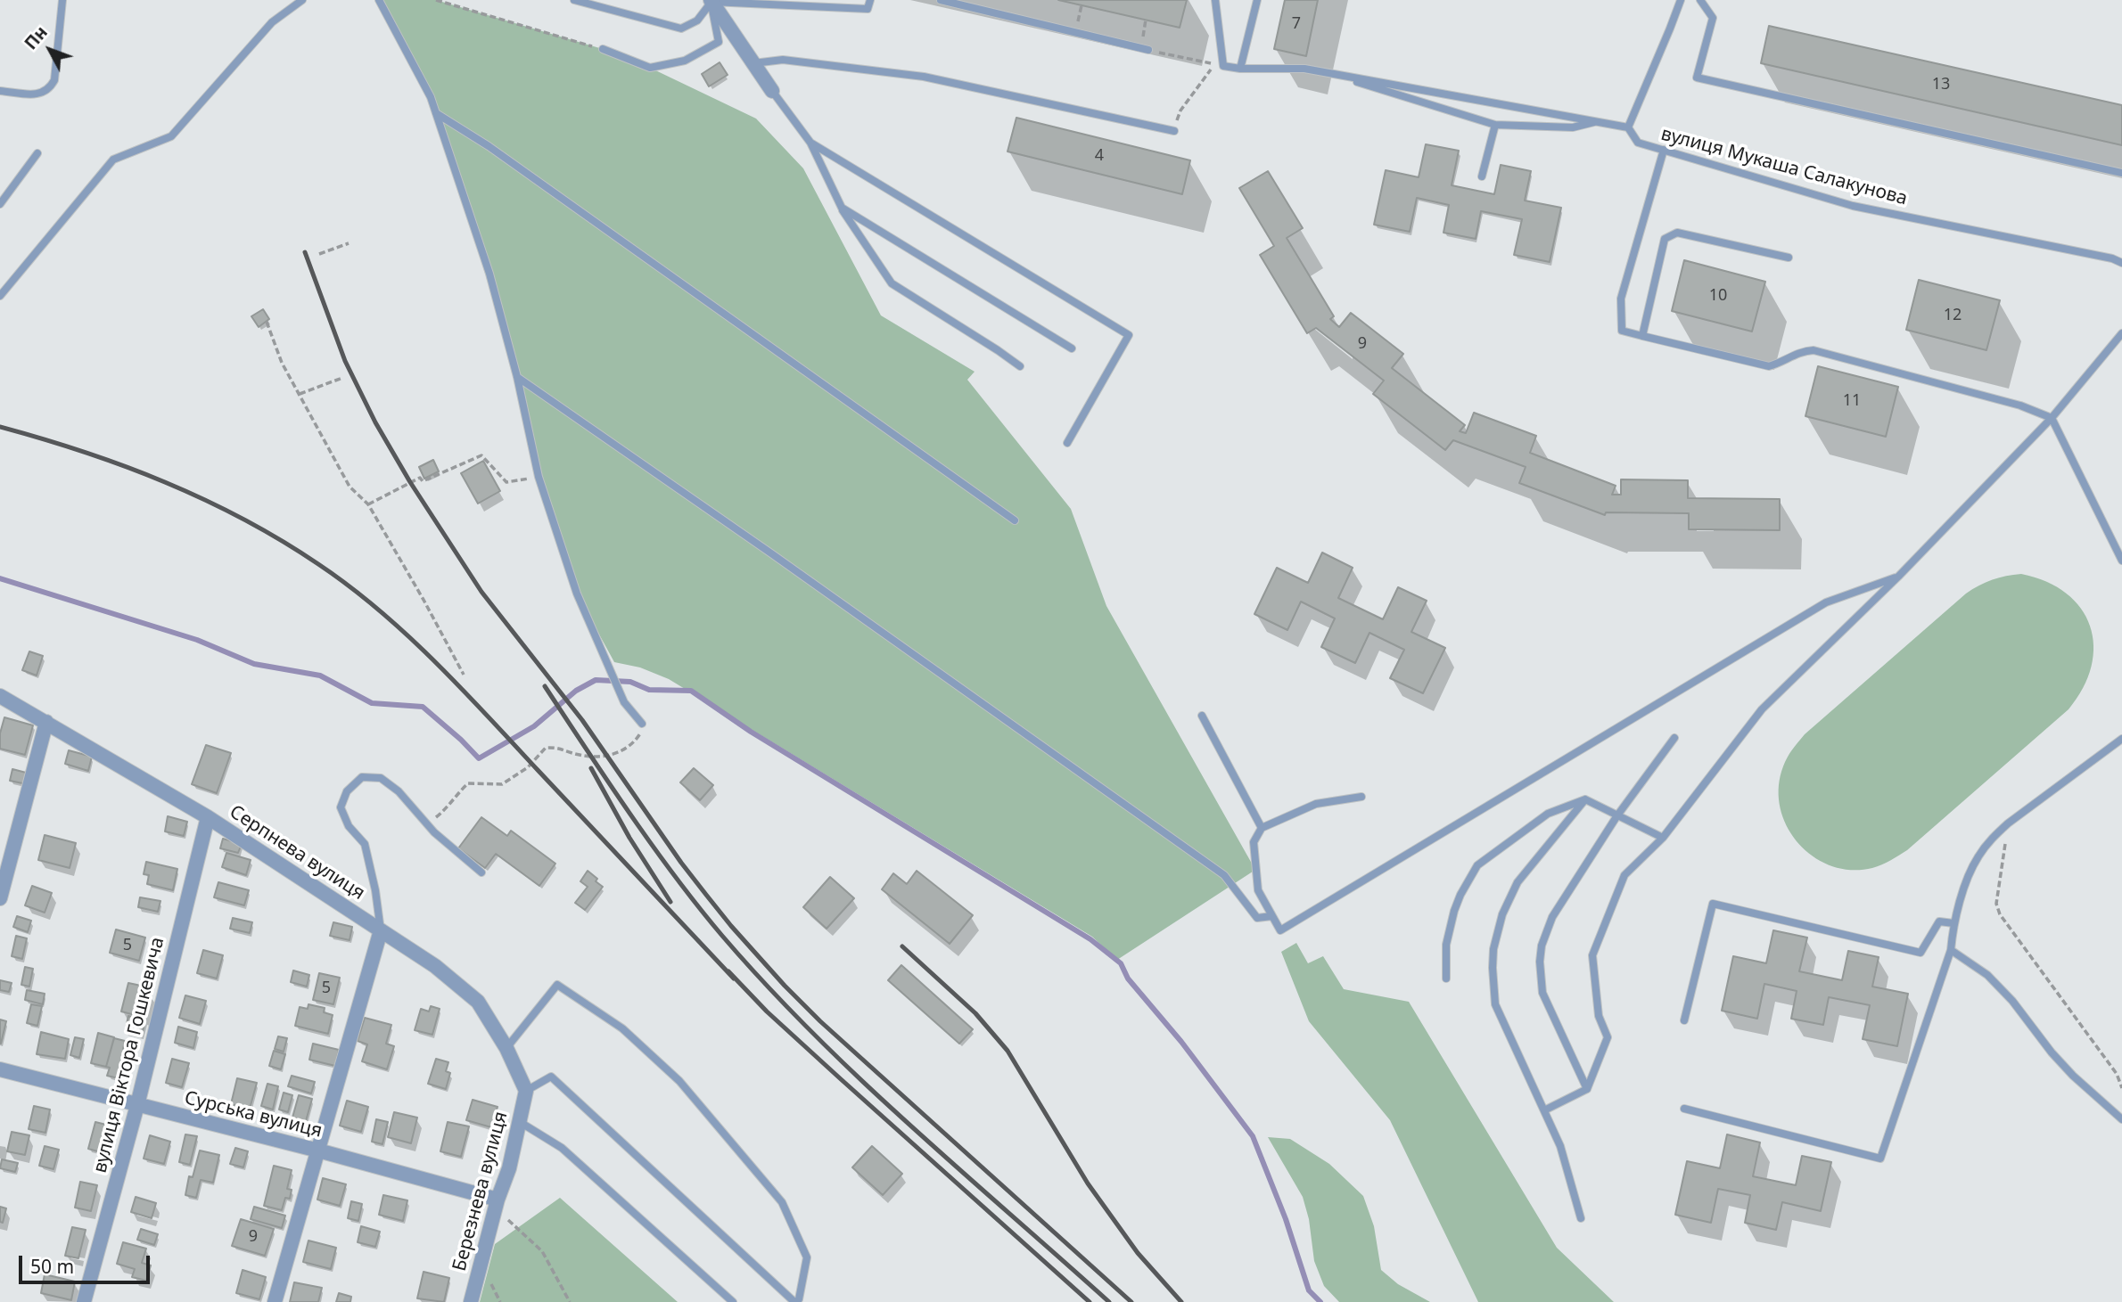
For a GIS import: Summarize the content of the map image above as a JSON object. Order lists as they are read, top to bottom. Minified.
{"streets":{"street":["Серпнева вулиця","вулиця Віктора Гошкевича","Сурська вулиця","Березнева вулиця"],"lane":["вулиця Мукаша Салакунова"]},"crossings":[["Серпнева вулиця","вулиця Віктора Гошкевича"],["Серпнева вулиця","Березнева вулиця"],["вулиця Віктора Гошкевича","Сурська вулиця"],["Сурська вулиця","Березнева вулиця"]],"house_numbers":["7","13","4","10","12","9","11","5","5","9"],"scale_bar":"50 m","north":"top left"}
